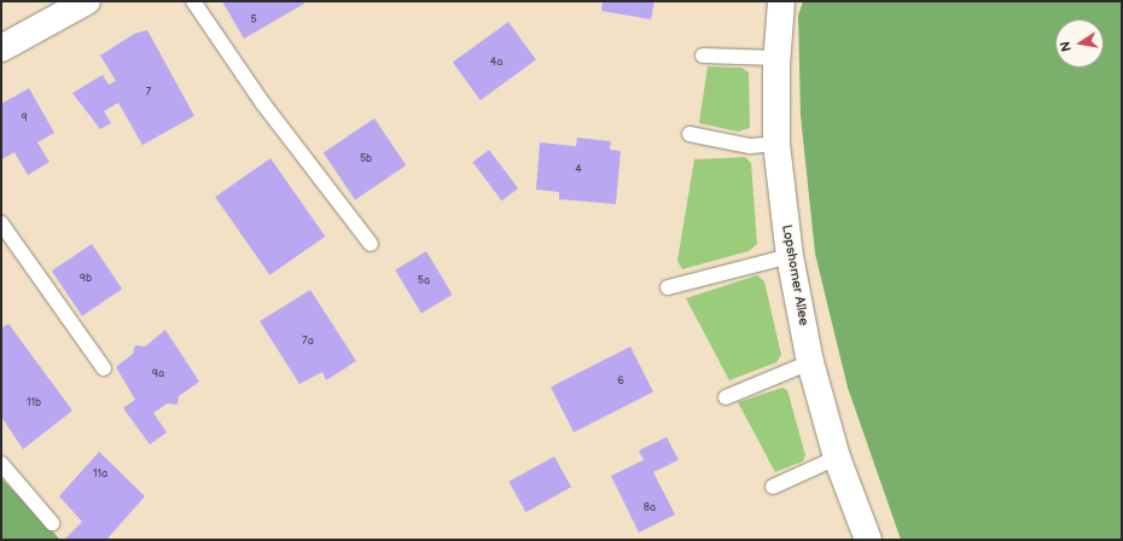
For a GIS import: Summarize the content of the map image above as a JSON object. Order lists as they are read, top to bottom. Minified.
{"streets":{"main road":["Lopshorner Allee"]},"house_numbers":["5","4a","7","9","5b","4","9b","5a","7a","9a","6","11b","11a","8a"],"north":"left"}
